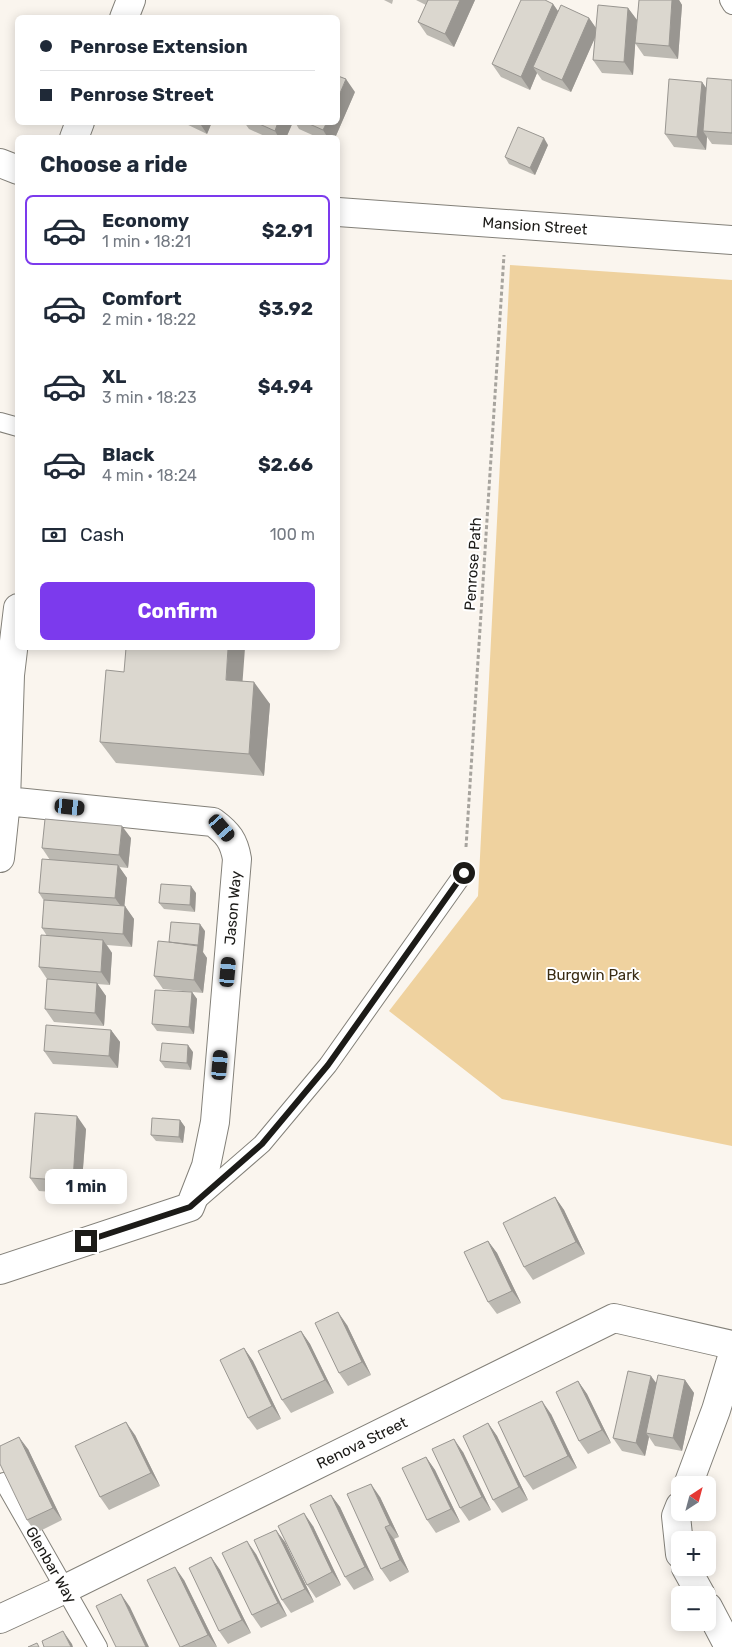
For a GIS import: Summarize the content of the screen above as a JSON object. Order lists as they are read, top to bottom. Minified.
{"streets":{"street":["Mansion Street","Jason Way","Renova Street"],"lane":["Glenbar Way"],"path":["Penrose Path"]},"crossings":[["Renova Street","Glenbar Way"]],"parks":["Burgwin Park"],"north":"top right","page":{"banner":["Penrose Extension","Penrose Street"],"heading":"Choose a ride","list":[{"name":"Economy","note":"1 min · 18:21","value":"$2.91"},{"name":"Comfort","note":"2 min · 18:22","value":"$3.92"},{"name":"XL","note":"3 min · 18:23","value":"$4.94"},{"name":"Black","note":"4 min · 18:24","value":"$2.66"}],"pay":["Cash","100 m"],"buttons":"Confirm","bubble":"1 min","map_buttons":["+","−"]}}
